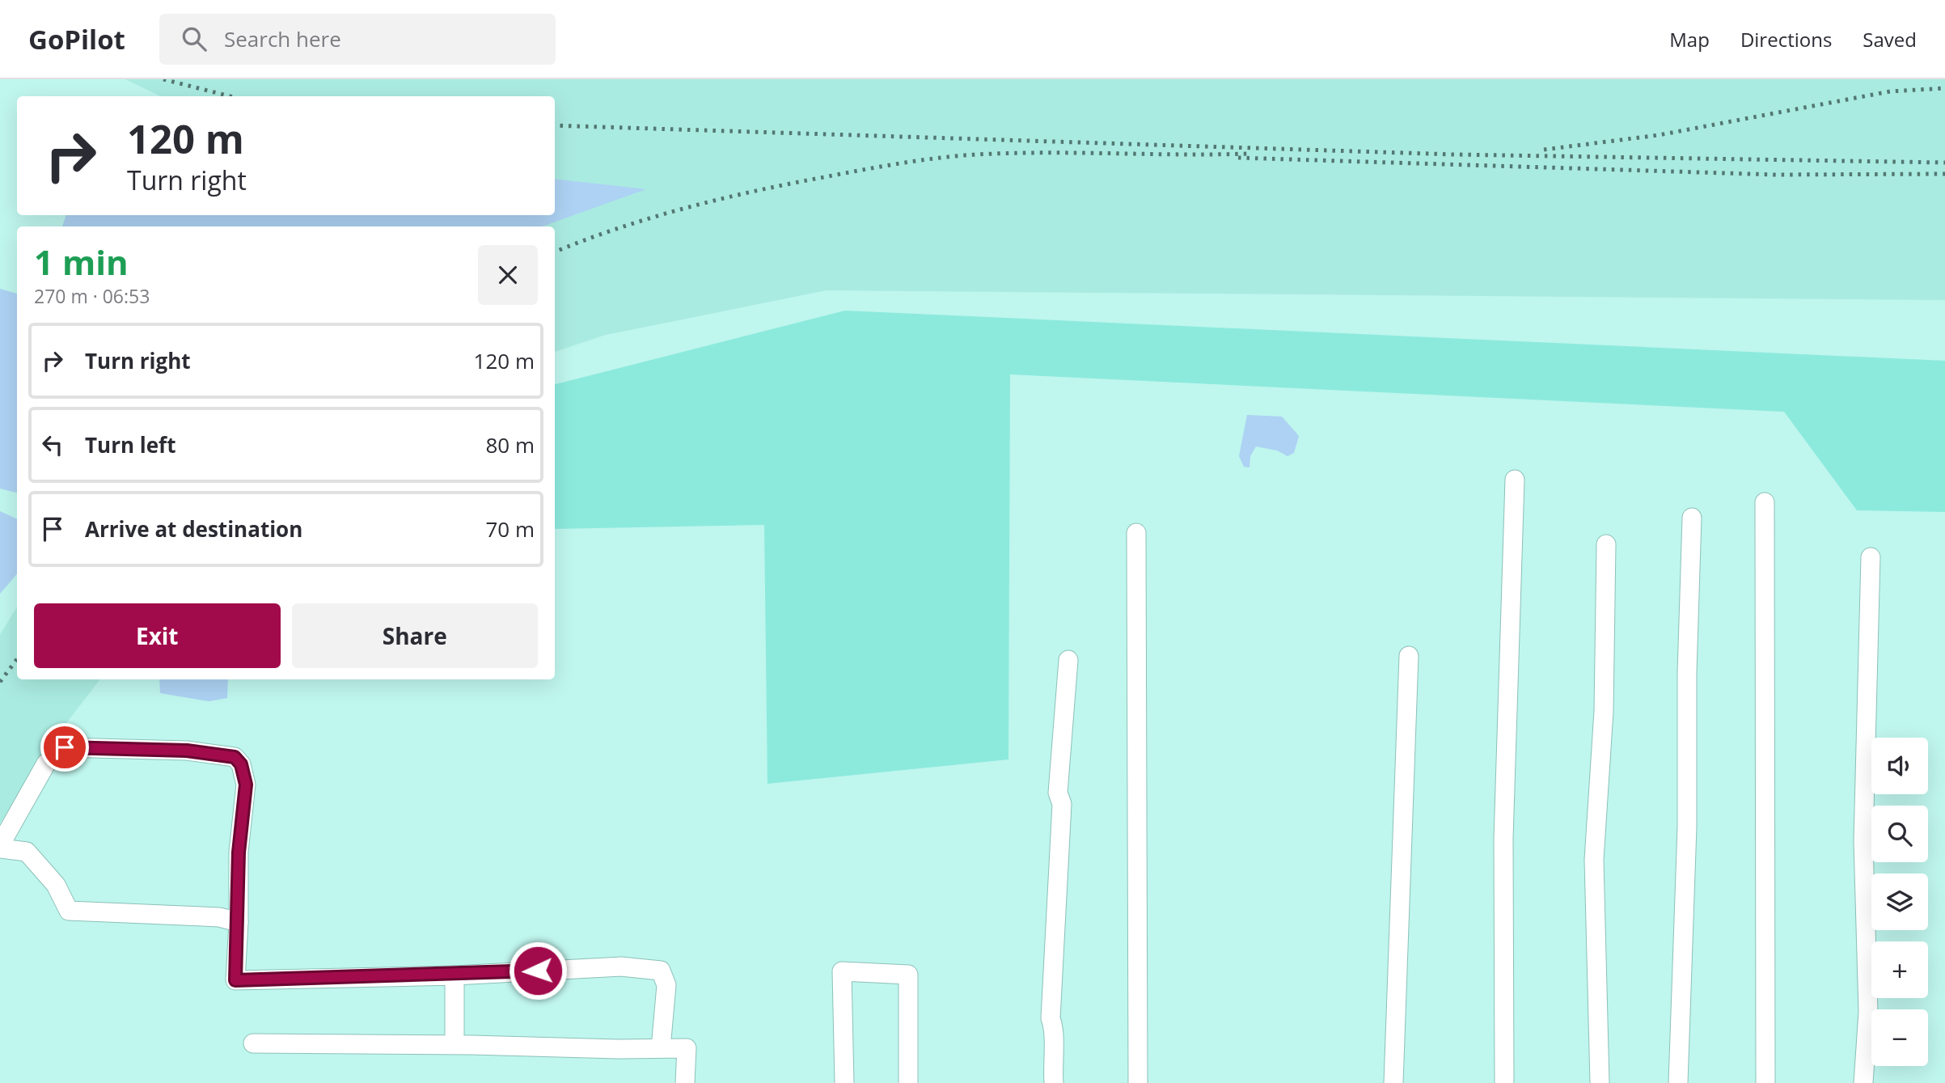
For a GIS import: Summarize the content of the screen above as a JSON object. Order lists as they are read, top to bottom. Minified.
{"page":{"header":"GoPilot","search":"Search here","nav":["Map","Directions","Saved"],"turn":["120 m","Turn right"],"heading":["1 min","270 m · 06:53"],"list":[{"name":"Turn right","value":"120 m"},{"name":"Turn left","value":"80 m"},{"name":"Arrive at destination","value":"70 m"}],"buttons":["Exit","Share"],"map_buttons":["+","−"]}}
